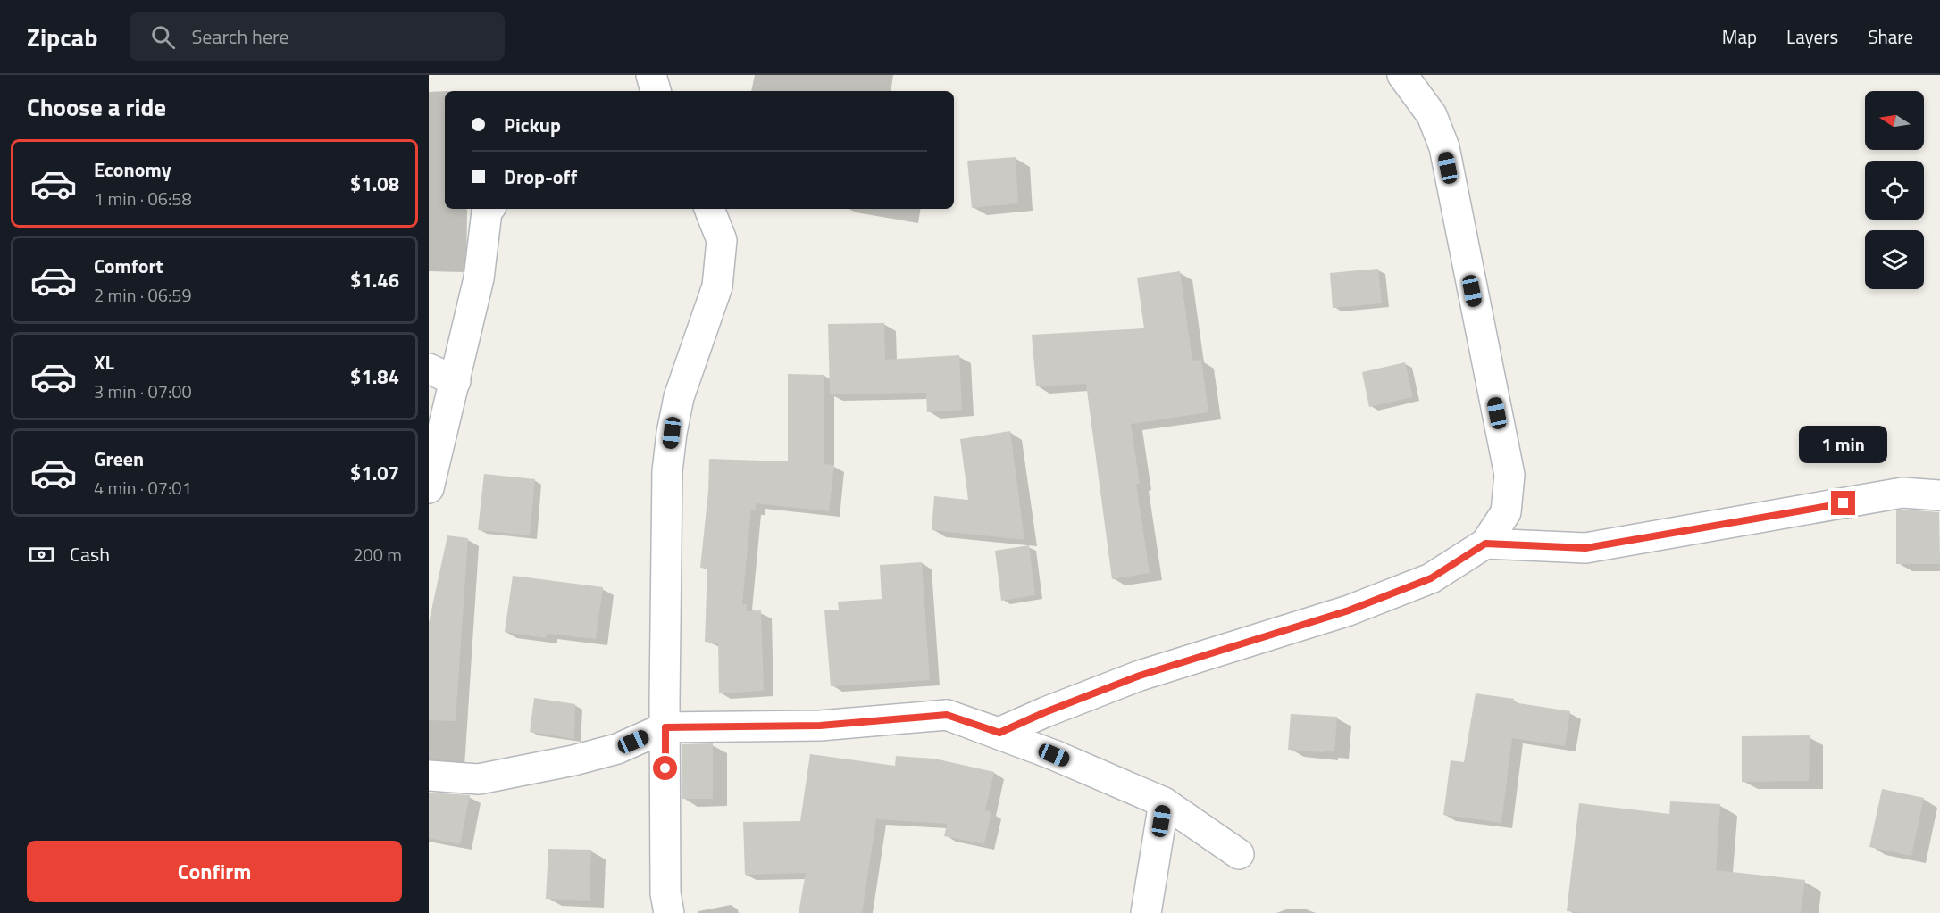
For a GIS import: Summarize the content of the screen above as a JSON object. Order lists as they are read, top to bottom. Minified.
{"north":"left","page":{"header":"Zipcab","search":"Search here","nav":["Map","Layers","Share"],"heading":"Choose a ride","banner":["Pickup","Drop-off"],"list":[{"name":"Economy","note":"1 min · 06:58","value":"$1.08"},{"name":"Comfort","note":"2 min · 06:59","value":"$1.46"},{"name":"XL","note":"3 min · 07:00","value":"$1.84"},{"name":"Green","note":"4 min · 07:01","value":"$1.07"}],"bubble":"1 min","pay":["Cash","200 m"],"buttons":"Confirm"}}
